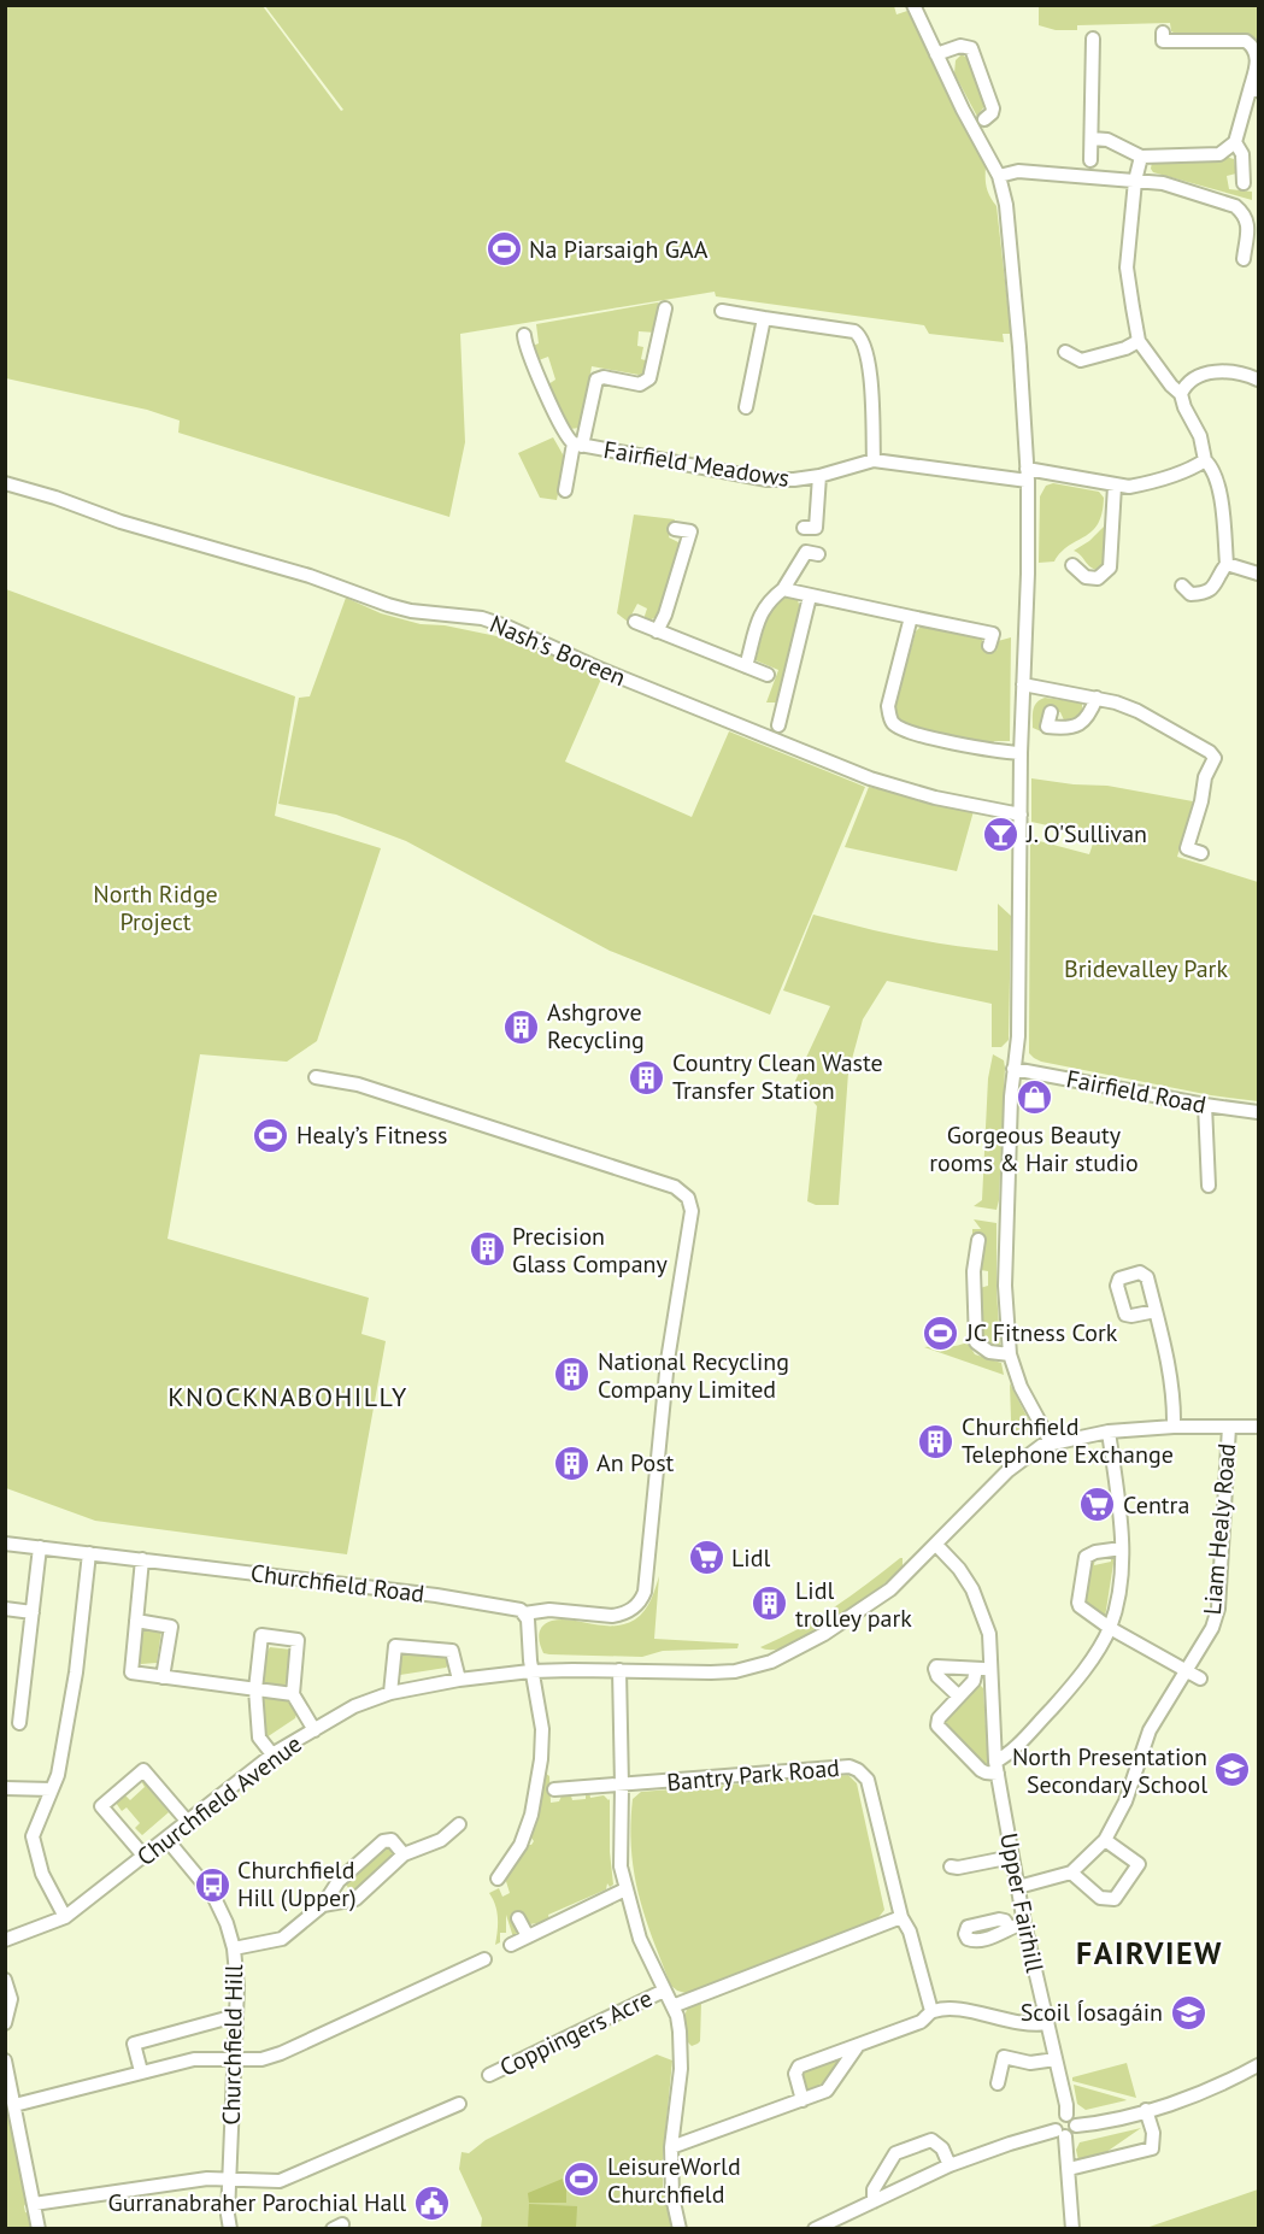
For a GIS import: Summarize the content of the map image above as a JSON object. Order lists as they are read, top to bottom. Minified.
{"streets":{"street":["Fairfield Meadows","Nash's Boreen","Fairfield Road","Liam Healy Road","Churchfield Road","Bantry Park Road","Churchfield Avenue","Upper Fairhill","Coppingers Acre","Churchfield Hill"]},"crossings":[["Churchfield Avenue","Upper Fairhill"],["Churchfield Avenue","Churchfield Hill"]],"districts":["KNOCKNABOHILLY","FAIRVIEW"],"parks":["North Ridge Project","Bridevalley Park"],"places":{"sports":["Na Piarsaigh GAA","Healy’s Fitness","JC Fitness Cork","LeisureWorld Churchfield"],"bar":["J. O'Sullivan"],"building":["Ashgrove Recycling","Country Clean Waste Transfer Station","Precision Glass Company","National Recycling Company Limited","Churchfield Telephone Exchange","An Post","Lidl trolley park"],"shop":["Gorgeous Beauty rooms & Hair studio"],"supermarket":["Centra","Lidl"],"school or university":["North Presentation Secondary School","Scoil Íosagáin"],"bus stop":["Churchfield Hill (Upper)"],"public building":["Gurranabraher Parochial Hall"]}}
